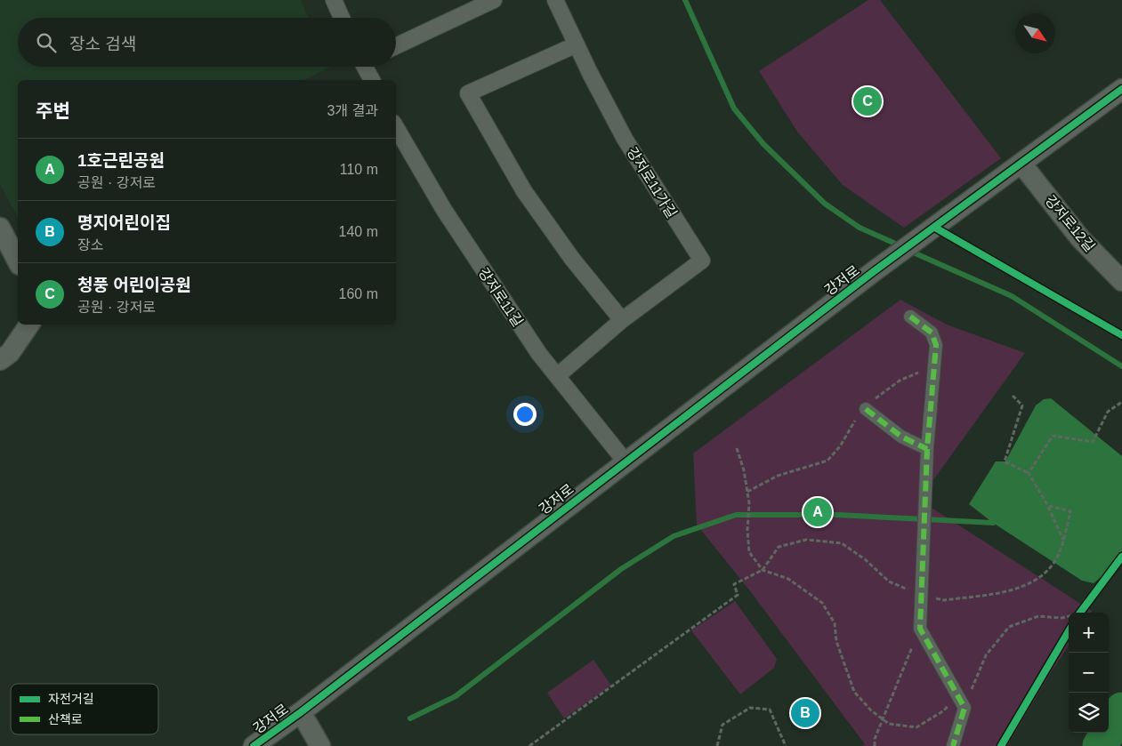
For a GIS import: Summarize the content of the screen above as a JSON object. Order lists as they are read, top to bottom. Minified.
{"streets":{"street":["강저로11가길","강저로12길","강저로","강저로11길"]},"crossings":[["강저로11가길","강저로11길"],["강저로12길","강저로"],["강저로","강저로11길"]],"legend":["자전거길","산책로"],"north":"bottom right","page":{"search":"장소 검색","heading":["주변","3개 결과"],"pins":["C","A","B"],"list":[{"mark":"A","name":"1호근린공원","note":"공원 · 강저로","value":"110 m"},{"mark":"B","name":"명지어린이집","note":"장소","value":"140 m"},{"mark":"C","name":"청풍 어린이공원","note":"공원 · 강저로","value":"160 m"}],"map_buttons":["+","−"]}}
